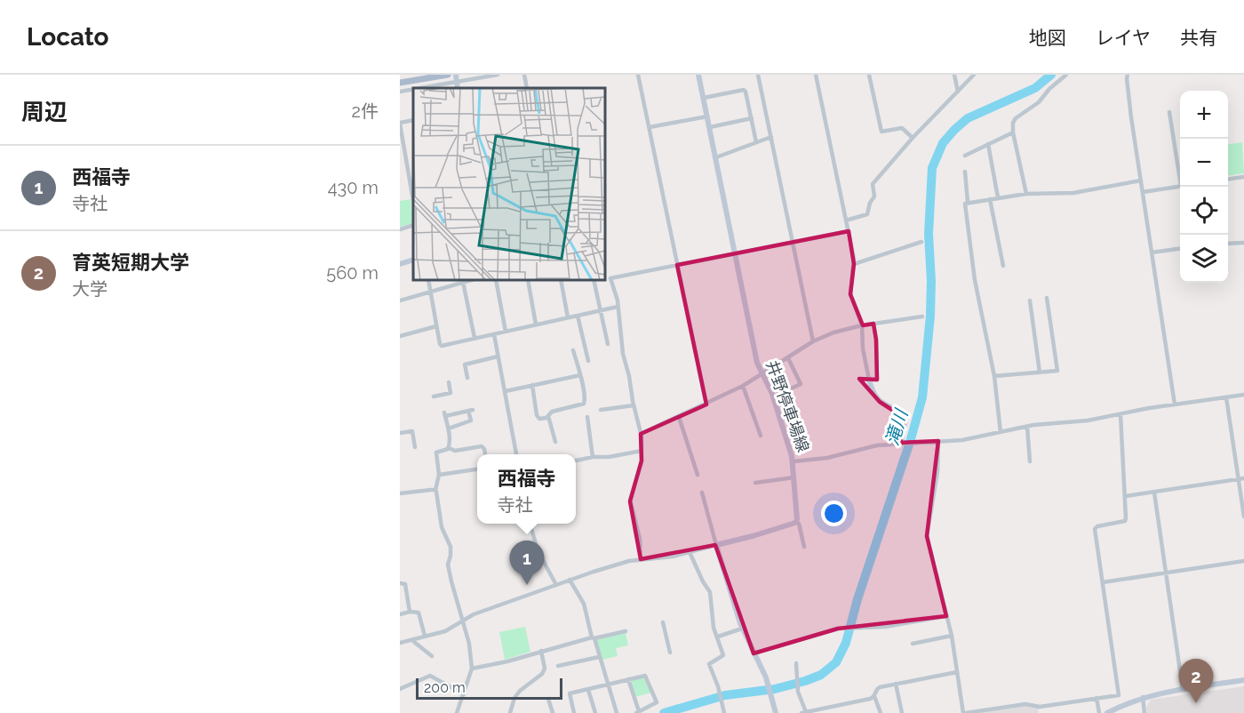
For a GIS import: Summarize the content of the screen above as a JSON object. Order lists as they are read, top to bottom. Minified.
{"streets":{"main road":["井野停車場線"]},"water":["滝川"],"scale_bar":"200 m","page":{"header":"Locato","nav":["地図","レイヤ","共有"],"heading":["周辺","2件"],"map_buttons":["+","−"],"list":[{"mark":"1","name":"西福寺","note":"寺社","value":"430 m"},{"mark":"2","name":"育英短期大学","note":"大学","value":"560 m"}],"popup":["西福寺","寺社"],"pins":["1","2"],"scale":"200 m"}}
